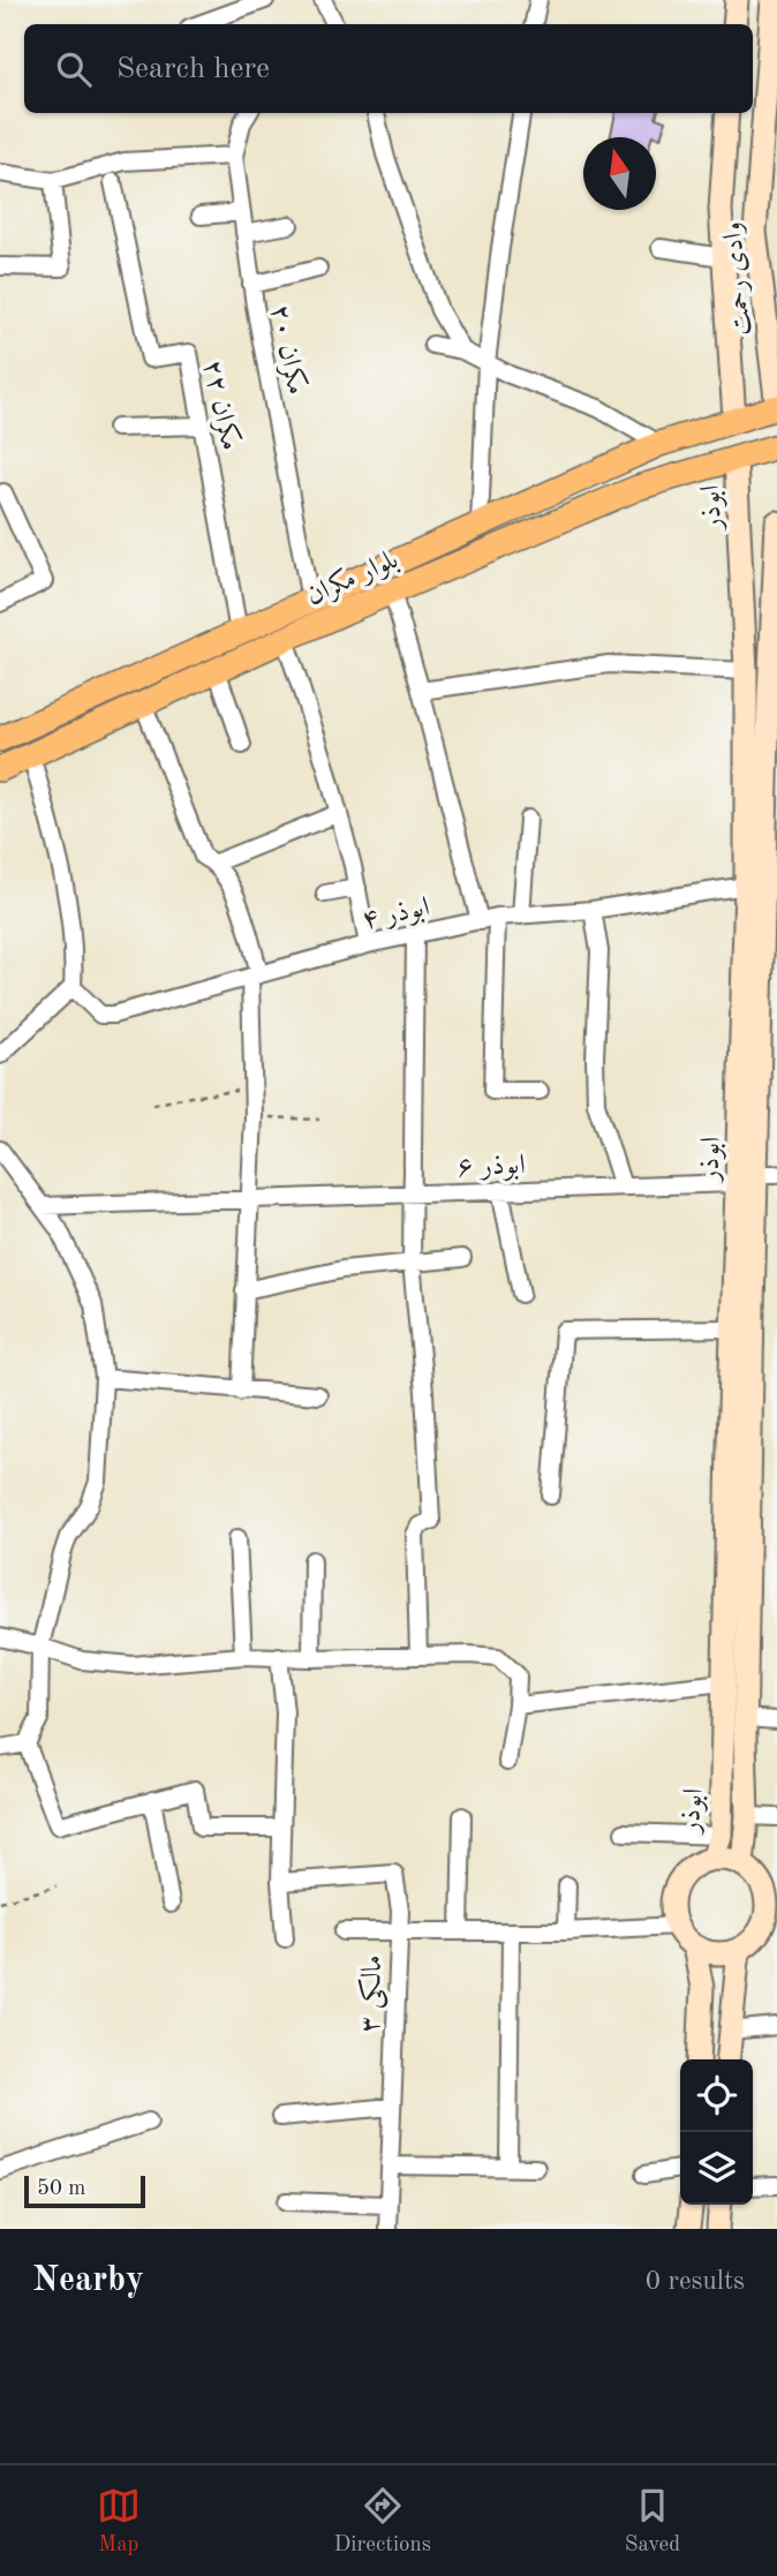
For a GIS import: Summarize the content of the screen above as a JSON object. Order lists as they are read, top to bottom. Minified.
{"streets":{"main road":["وادی رحمت","ابوذر","بلوار مکران"],"street":["مکران ۲۰","مکران ۲۲","ابوذر ۴","ابوذر ۶","مالکی ۳"]},"crossings":[["ابوذر","بلوار مکران"],["ابوذر","ابوذر ۴"],["ابوذر","ابوذر ۶"]],"scale_bar":"50 m","north":"top","page":{"search":"Search here","scale":"50 m","heading":["Nearby","0 results"],"nav":["Map","Directions","Saved"]}}
